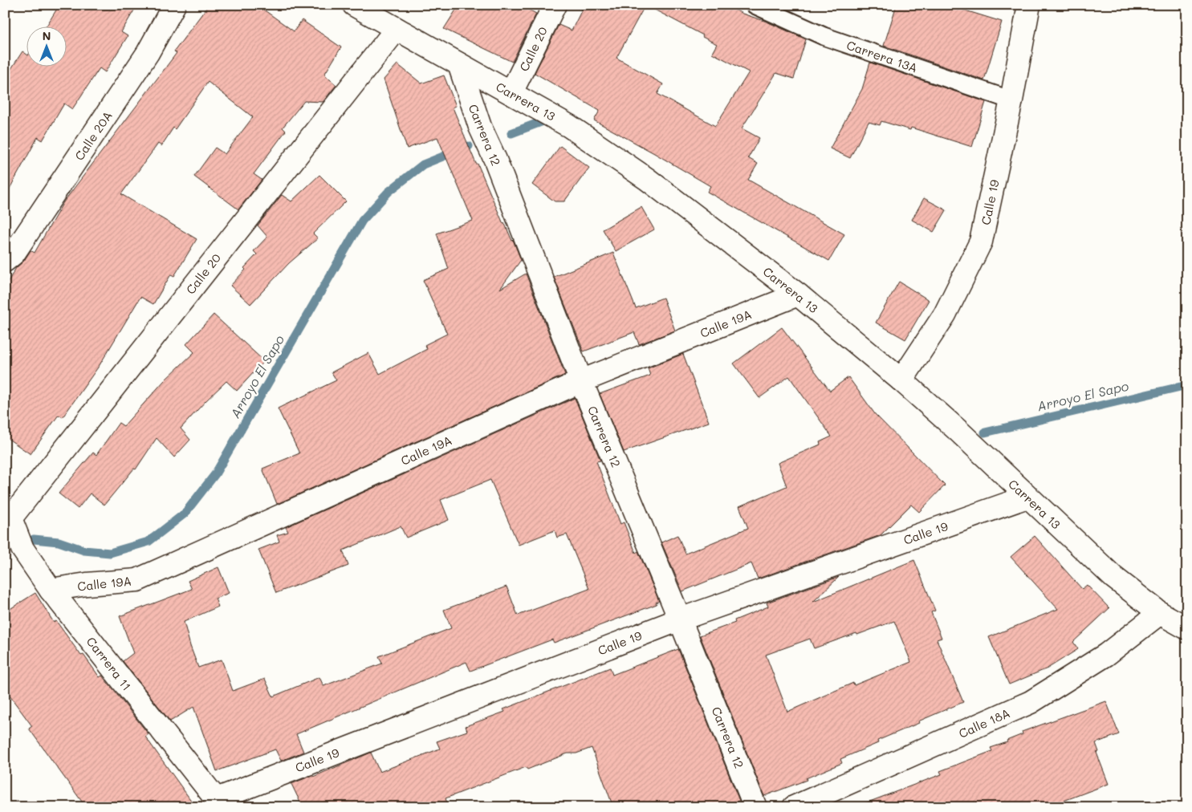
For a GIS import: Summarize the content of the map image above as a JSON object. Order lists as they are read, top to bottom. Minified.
{"streets":{"street":["Calle 20","Carrera 13","Carrera 12","Calle 20A","Calle 19","Calle 19A","Carrera 11","Calle 18A"],"lane":["Carrera 13A"]},"crossings":[["Calle 20","Carrera 13"],["Calle 20","Carrera 11"],["Carrera 13A","Calle 19"],["Carrera 13","Carrera 12"],["Carrera 13","Calle 19"],["Carrera 13","Calle 19A"],["Carrera 13","Calle 18A"],["Carrera 12","Calle 19"],["Carrera 12","Calle 19A"],["Calle 19","Carrera 11"],["Calle 19A","Carrera 11"]],"water":["Arroyo El Sapo"],"north":"top"}
